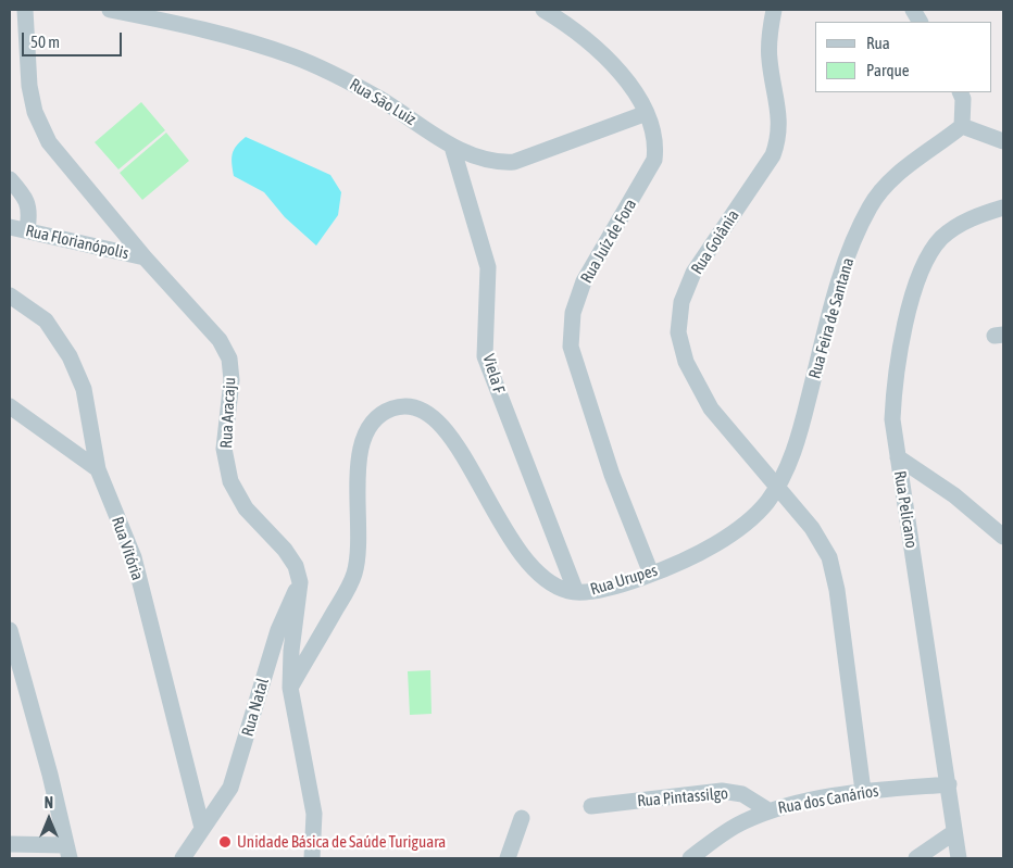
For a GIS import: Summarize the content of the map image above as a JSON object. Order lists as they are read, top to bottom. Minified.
{"streets":{"street":["Rua São Luiz","Rua Juíz de Fora","Rua Florianópolis","Rua Goiânia","Rua Feira de Santana","Viela F","Rua Aracaju","Rua Pelicano","Rua Vitória","Rua Urupes","Rua Natal","Rua Pintassilgo","Rua dos Canários"]},"crossings":[["Rua São Luiz","Rua Juíz de Fora"],["Rua São Luiz","Viela F"],["Rua Juíz de Fora","Rua Urupes"],["Rua Florianópolis","Rua Aracaju"],["Rua Goiânia","Rua Feira de Santana"],["Rua Goiânia","Rua Urupes"],["Rua Feira de Santana","Rua Urupes"],["Viela F","Rua Urupes"],["Rua Aracaju","Rua Urupes"],["Rua Aracaju","Rua Natal"],["Rua Pelicano","Rua dos Canários"],["Rua Vitória","Rua Natal"],["Rua Pintassilgo","Rua dos Canários"]],"places":["Unidade Básica de Saúde Turiguara"],"legend":["Rua","Parque"],"scale_bar":"50 m","north":"top"}
